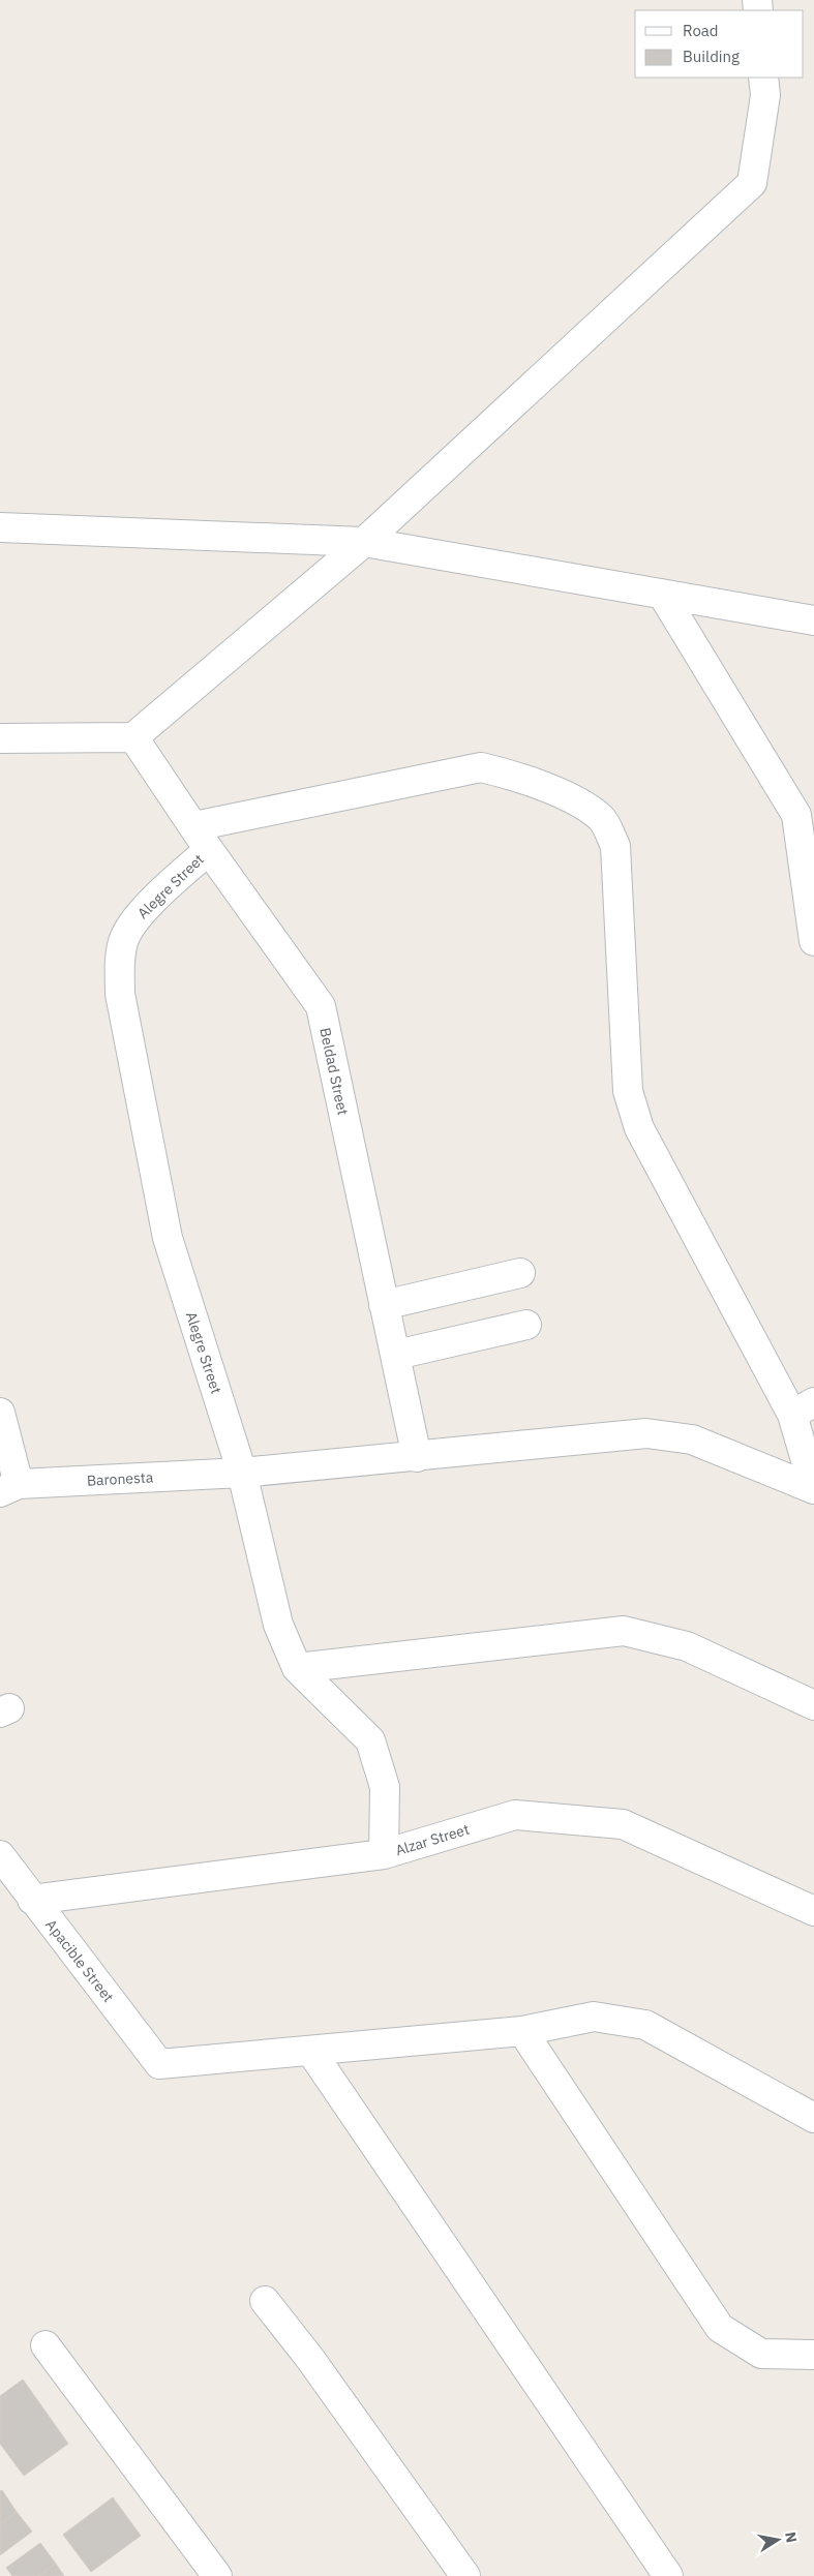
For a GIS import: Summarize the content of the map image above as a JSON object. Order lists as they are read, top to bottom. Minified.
{"streets":{"street":["Alegre Street","Beldad Street","Baronesta","Alzar Street","Apacible Street"]},"crossings":[["Alegre Street","Beldad Street"],["Alegre Street","Baronesta"],["Alegre Street","Alzar Street"],["Beldad Street","Baronesta"],["Alzar Street","Apacible Street"]],"legend":["Road","Building"],"north":"right"}
